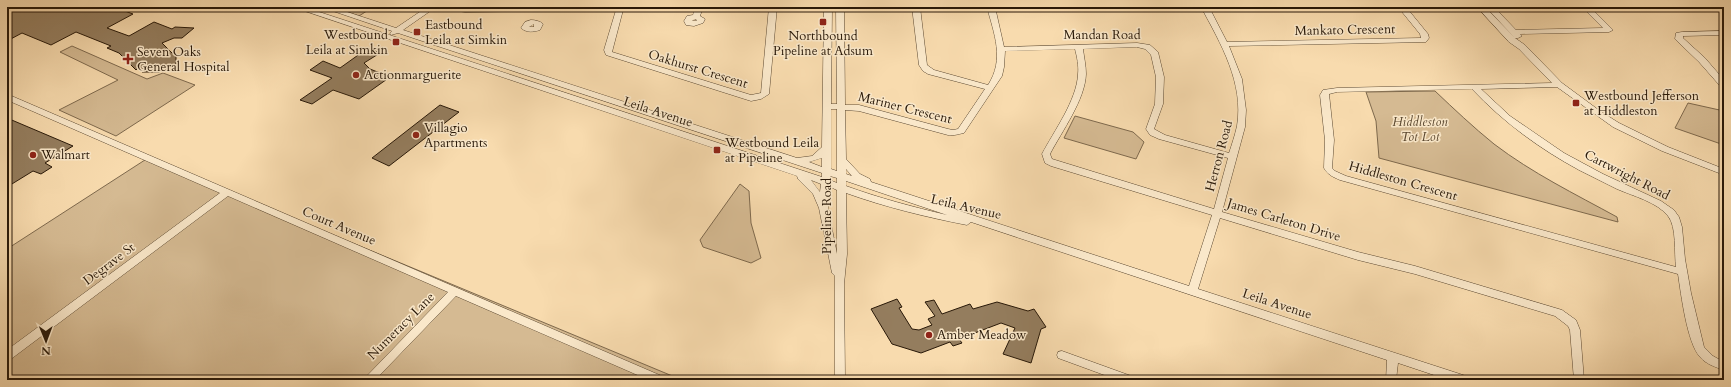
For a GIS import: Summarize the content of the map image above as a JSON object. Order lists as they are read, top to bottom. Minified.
{"streets":{"street":["Mankato Crescent","Mandan Road","Oakhurst Crescent","Mariner Crescent","Leila Avenue","Herron Road","Cartwright Road","Hiddleston Crescent","Pipeline Road","James Carleton Drive","Court Avenue","Degrave St","Numeracy Lane"]},"crossings":[["Mankato Crescent","Herron Road"],["Mandan Road","Mariner Crescent"],["Mandan Road","Herron Road"],["Mandan Road","James Carleton Drive"],["Mariner Crescent","Pipeline Road"],["Leila Avenue","Herron Road"],["Leila Avenue","Pipeline Road"],["Herron Road","James Carleton Drive"],["Cartwright Road","Hiddleston Crescent"],["Court Avenue","Degrave St"],["Court Avenue","Numeracy Lane"]],"parks":["Hiddleston Tot Lot"],"places":{"transit":["Northbound Pipeline at Adsum","Eastbound Leila at Simkin","Westbound Leila at Simkin","Westbound Jefferson at Hiddleston","Westbound Leila at Pipeline"],"health":["Seven Oaks General Hospital"],"other":["Actionmarguerite","Villagio Apartments","Walmart","Amber Meadow"]},"north":"bottom"}
